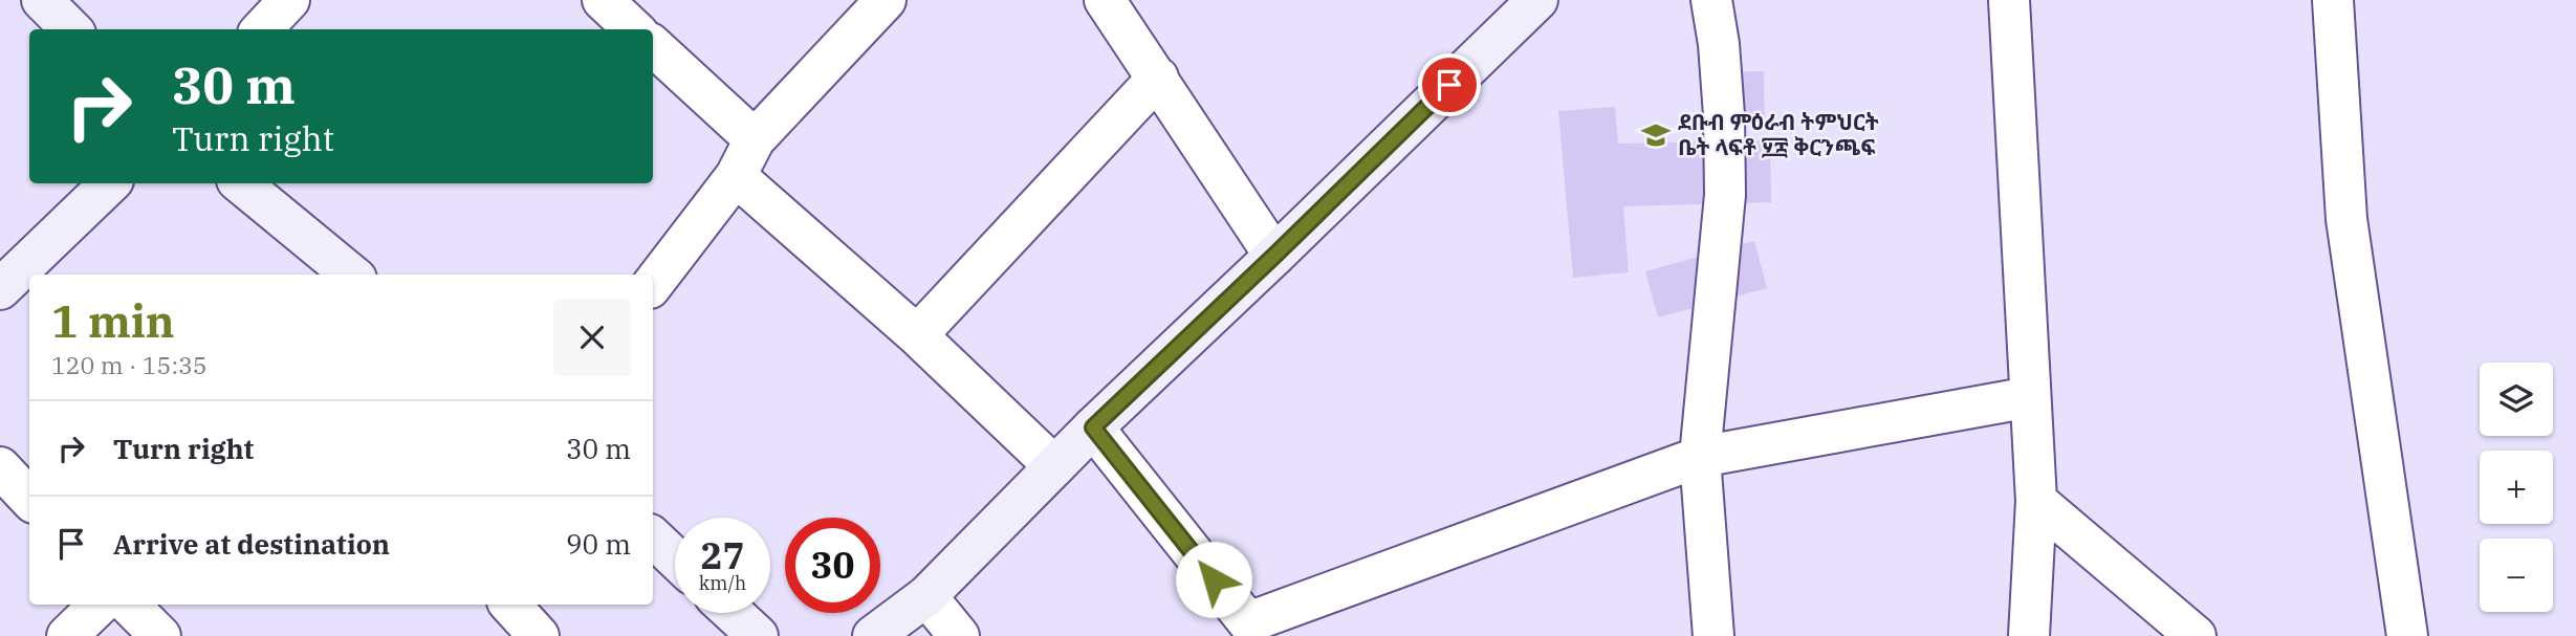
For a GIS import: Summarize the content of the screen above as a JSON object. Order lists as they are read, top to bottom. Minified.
{"places":{"school or university":["ደቡብ ምዕራብ ትምህርት ቤት ላፍቶ ፶፰ ቅርንጫፍ"]},"page":{"turn":["30 m","Turn right"],"heading":["1 min","120 m · 15:35"],"map_buttons":["+","−"],"list":[{"name":"Turn right","value":"30 m"},{"name":"Arrive at destination","value":"90 m"}],"speed":"27 km/h","limit":"30"}}
